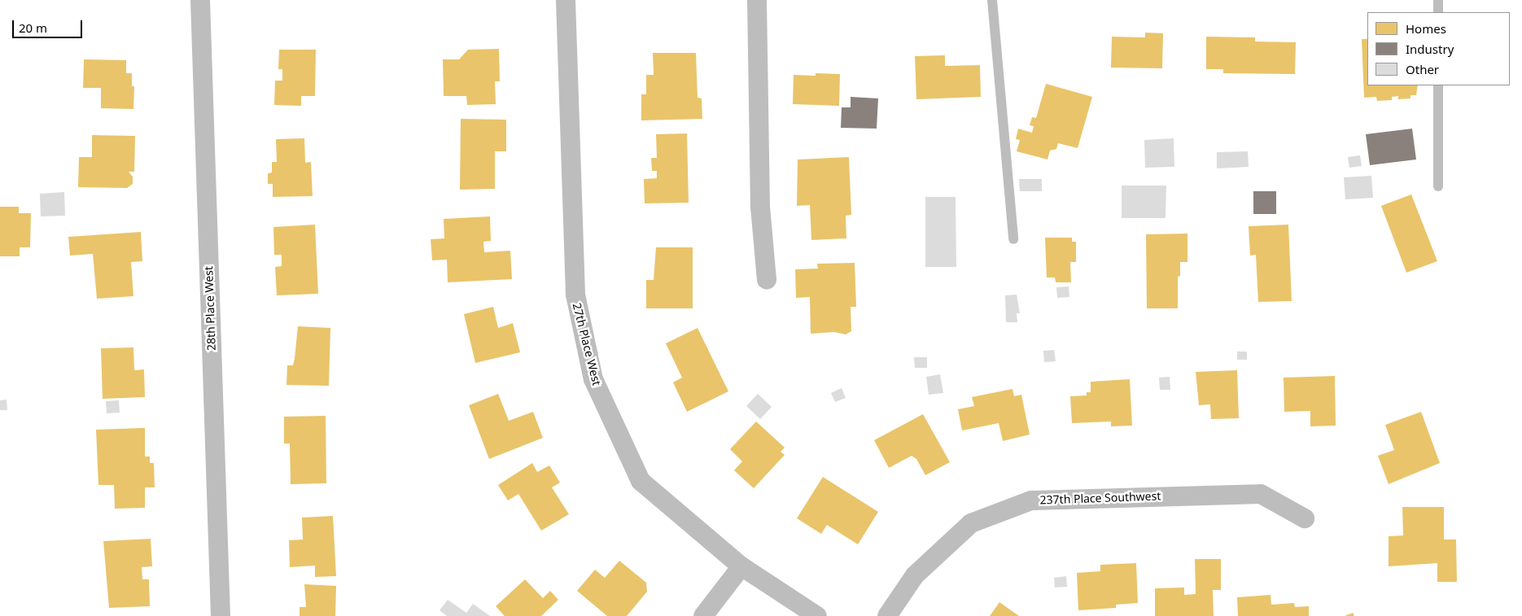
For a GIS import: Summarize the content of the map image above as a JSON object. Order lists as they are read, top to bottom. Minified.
{"streets":{"street":["28th Place West","27th Place West","237th Place Southwest"]},"legend":["Homes","Industry","Other"],"scale_bar":"20 m"}
